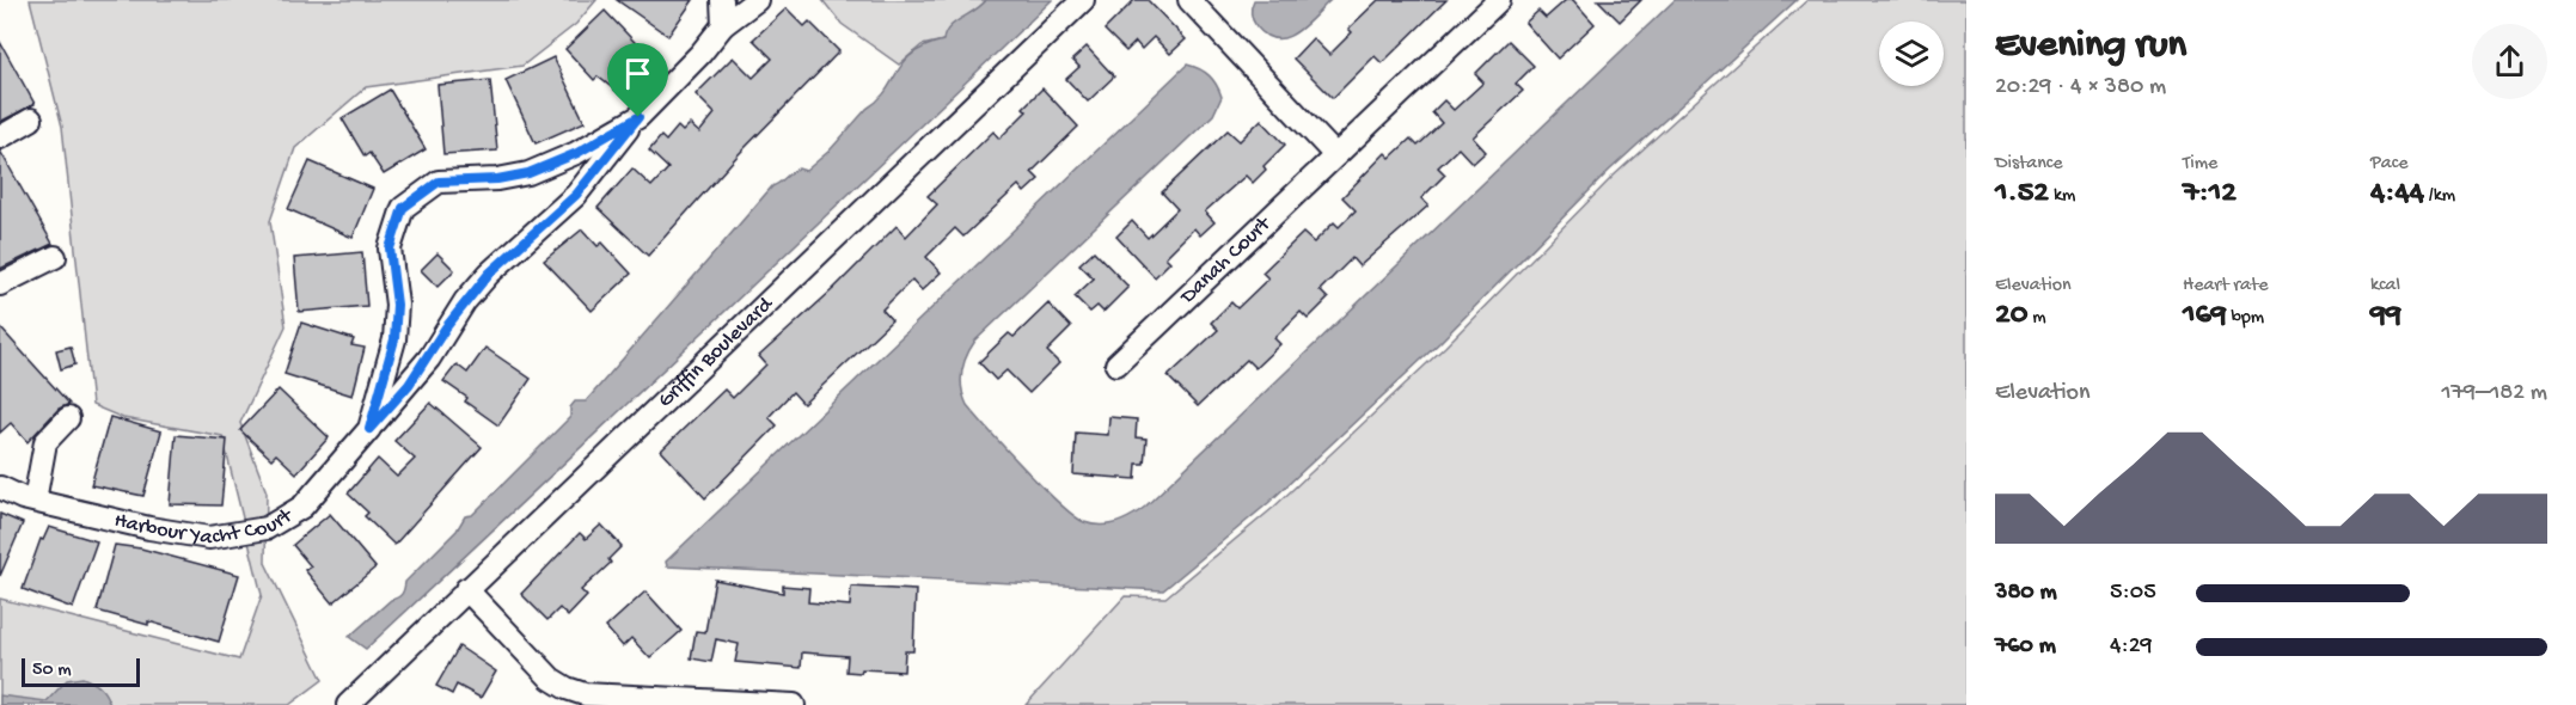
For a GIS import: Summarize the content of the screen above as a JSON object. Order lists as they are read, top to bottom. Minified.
{"streets":{"street":["Danah Court","Griffin Boulevard","Harbour Yacht Court"]},"scale_bar":"50 m","page":{"heading":["Evening run","20:29 · 4 × 380 m"],"stats":[["Distance","1.52 km"],["Time","7:12"],["Pace","4:44 /km"],["Elevation","20 m"],["Heart rate","169 bpm"],["kcal","99"]],"chart":["Elevation","179–182 m"],"list":[{"name":"380 m","note":"5:05"},{"name":"760 m","note":"4:29"}],"scale":"50 m"}}
